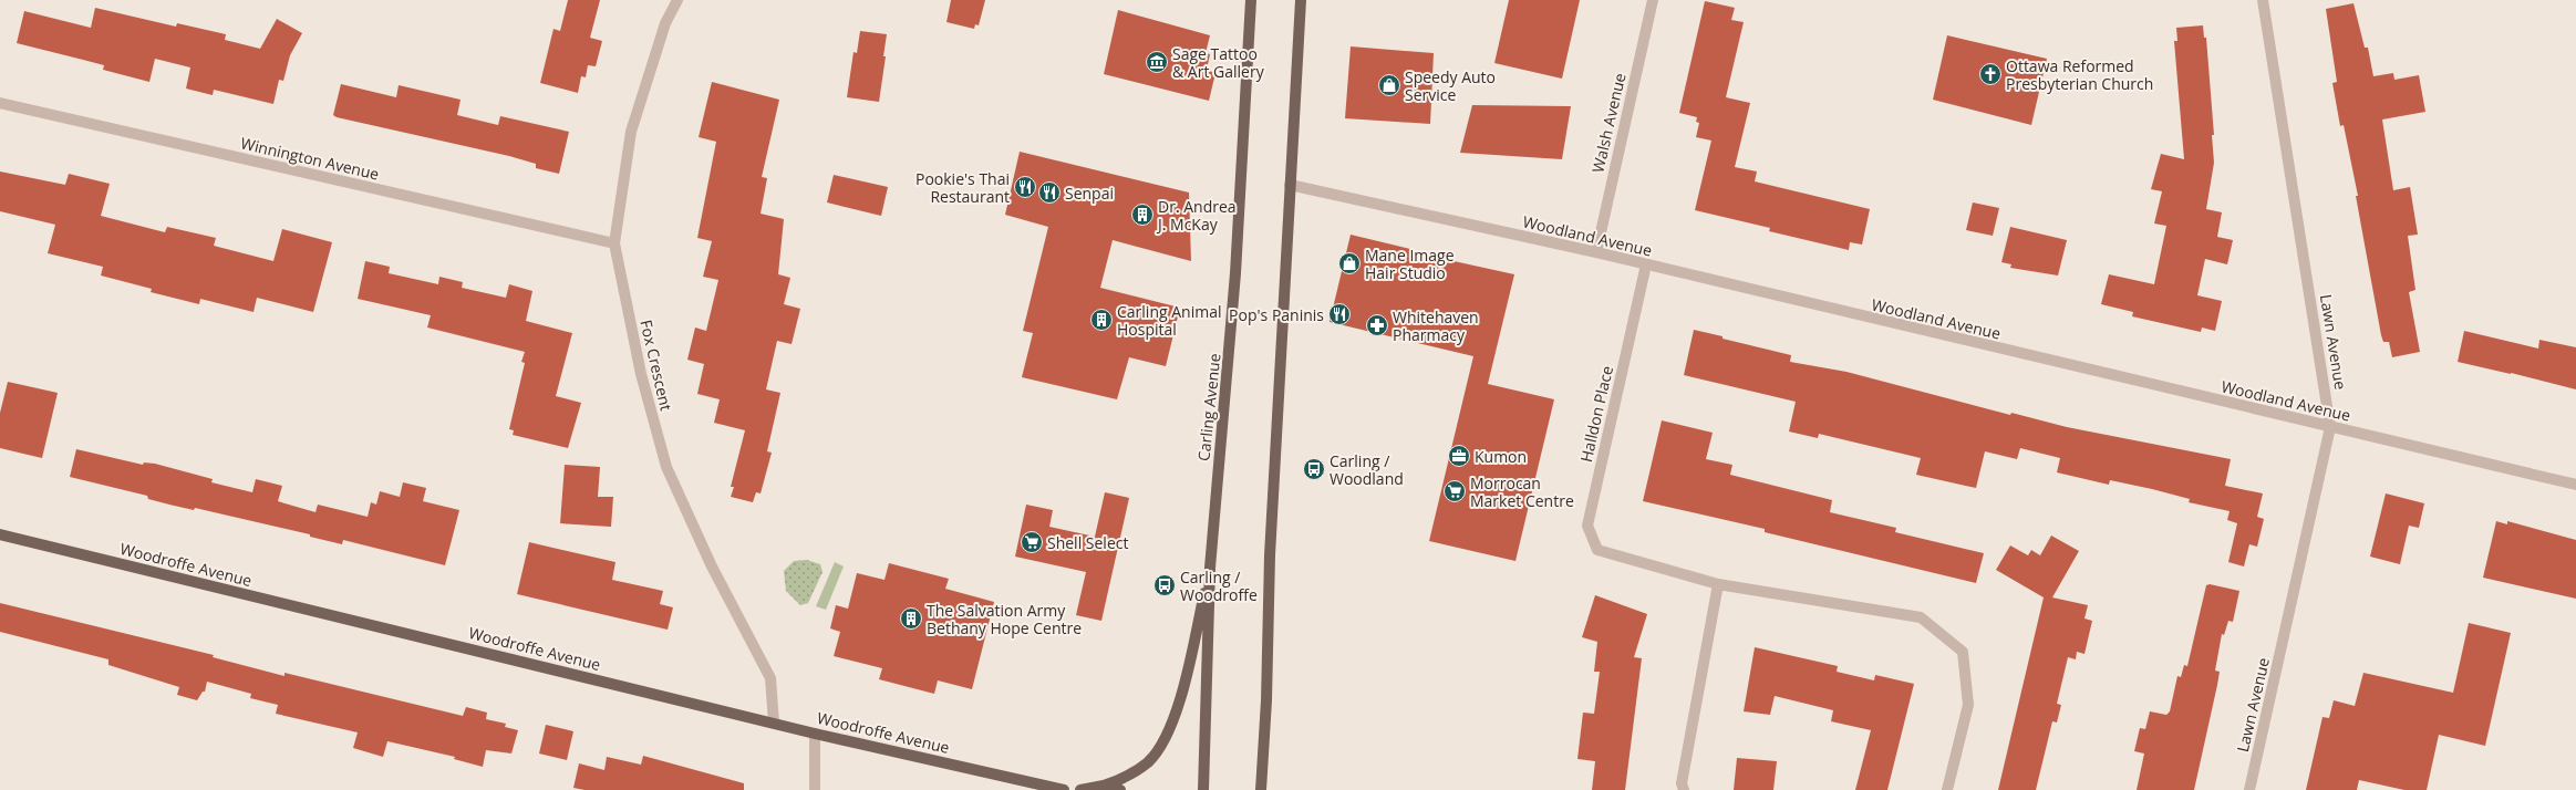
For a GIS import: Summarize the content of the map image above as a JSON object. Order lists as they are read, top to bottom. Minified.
{"streets":{"main road":["Carling Avenue","Woodroffe Avenue"],"street":["Walsh Avenue","Winnington Avenue","Woodland Avenue","Lawn Avenue","Fox Crescent","Halldon Place"]},"crossings":[["Walsh Avenue","Woodland Avenue"],["Winnington Avenue","Fox Crescent"],["Woodland Avenue","Lawn Avenue"],["Woodland Avenue","Halldon Place"],["Fox Crescent","Woodroffe Avenue"]],"places":{"museum":["Sage Tattoo & Art Gallery"],"church":["Ottawa Reformed Presbyterian Church"],"shop":["Speedy Auto Service","Mane Image Hair Studio"],"restaurant":["Pookie's Thai Restaurant","Senpai","Pop's Paninis"],"building":["Dr. Andrea J. McKay","Carling Animal Hospital","The Salvation Army Bethany Hope Centre"],"pharmacy":["Whitehaven Pharmacy"],"office":["Kumon"],"bus stop":["Carling / Woodland","Carling / Woodroffe"],"supermarket":["Morrocan Market Centre","Shell Select"]}}
